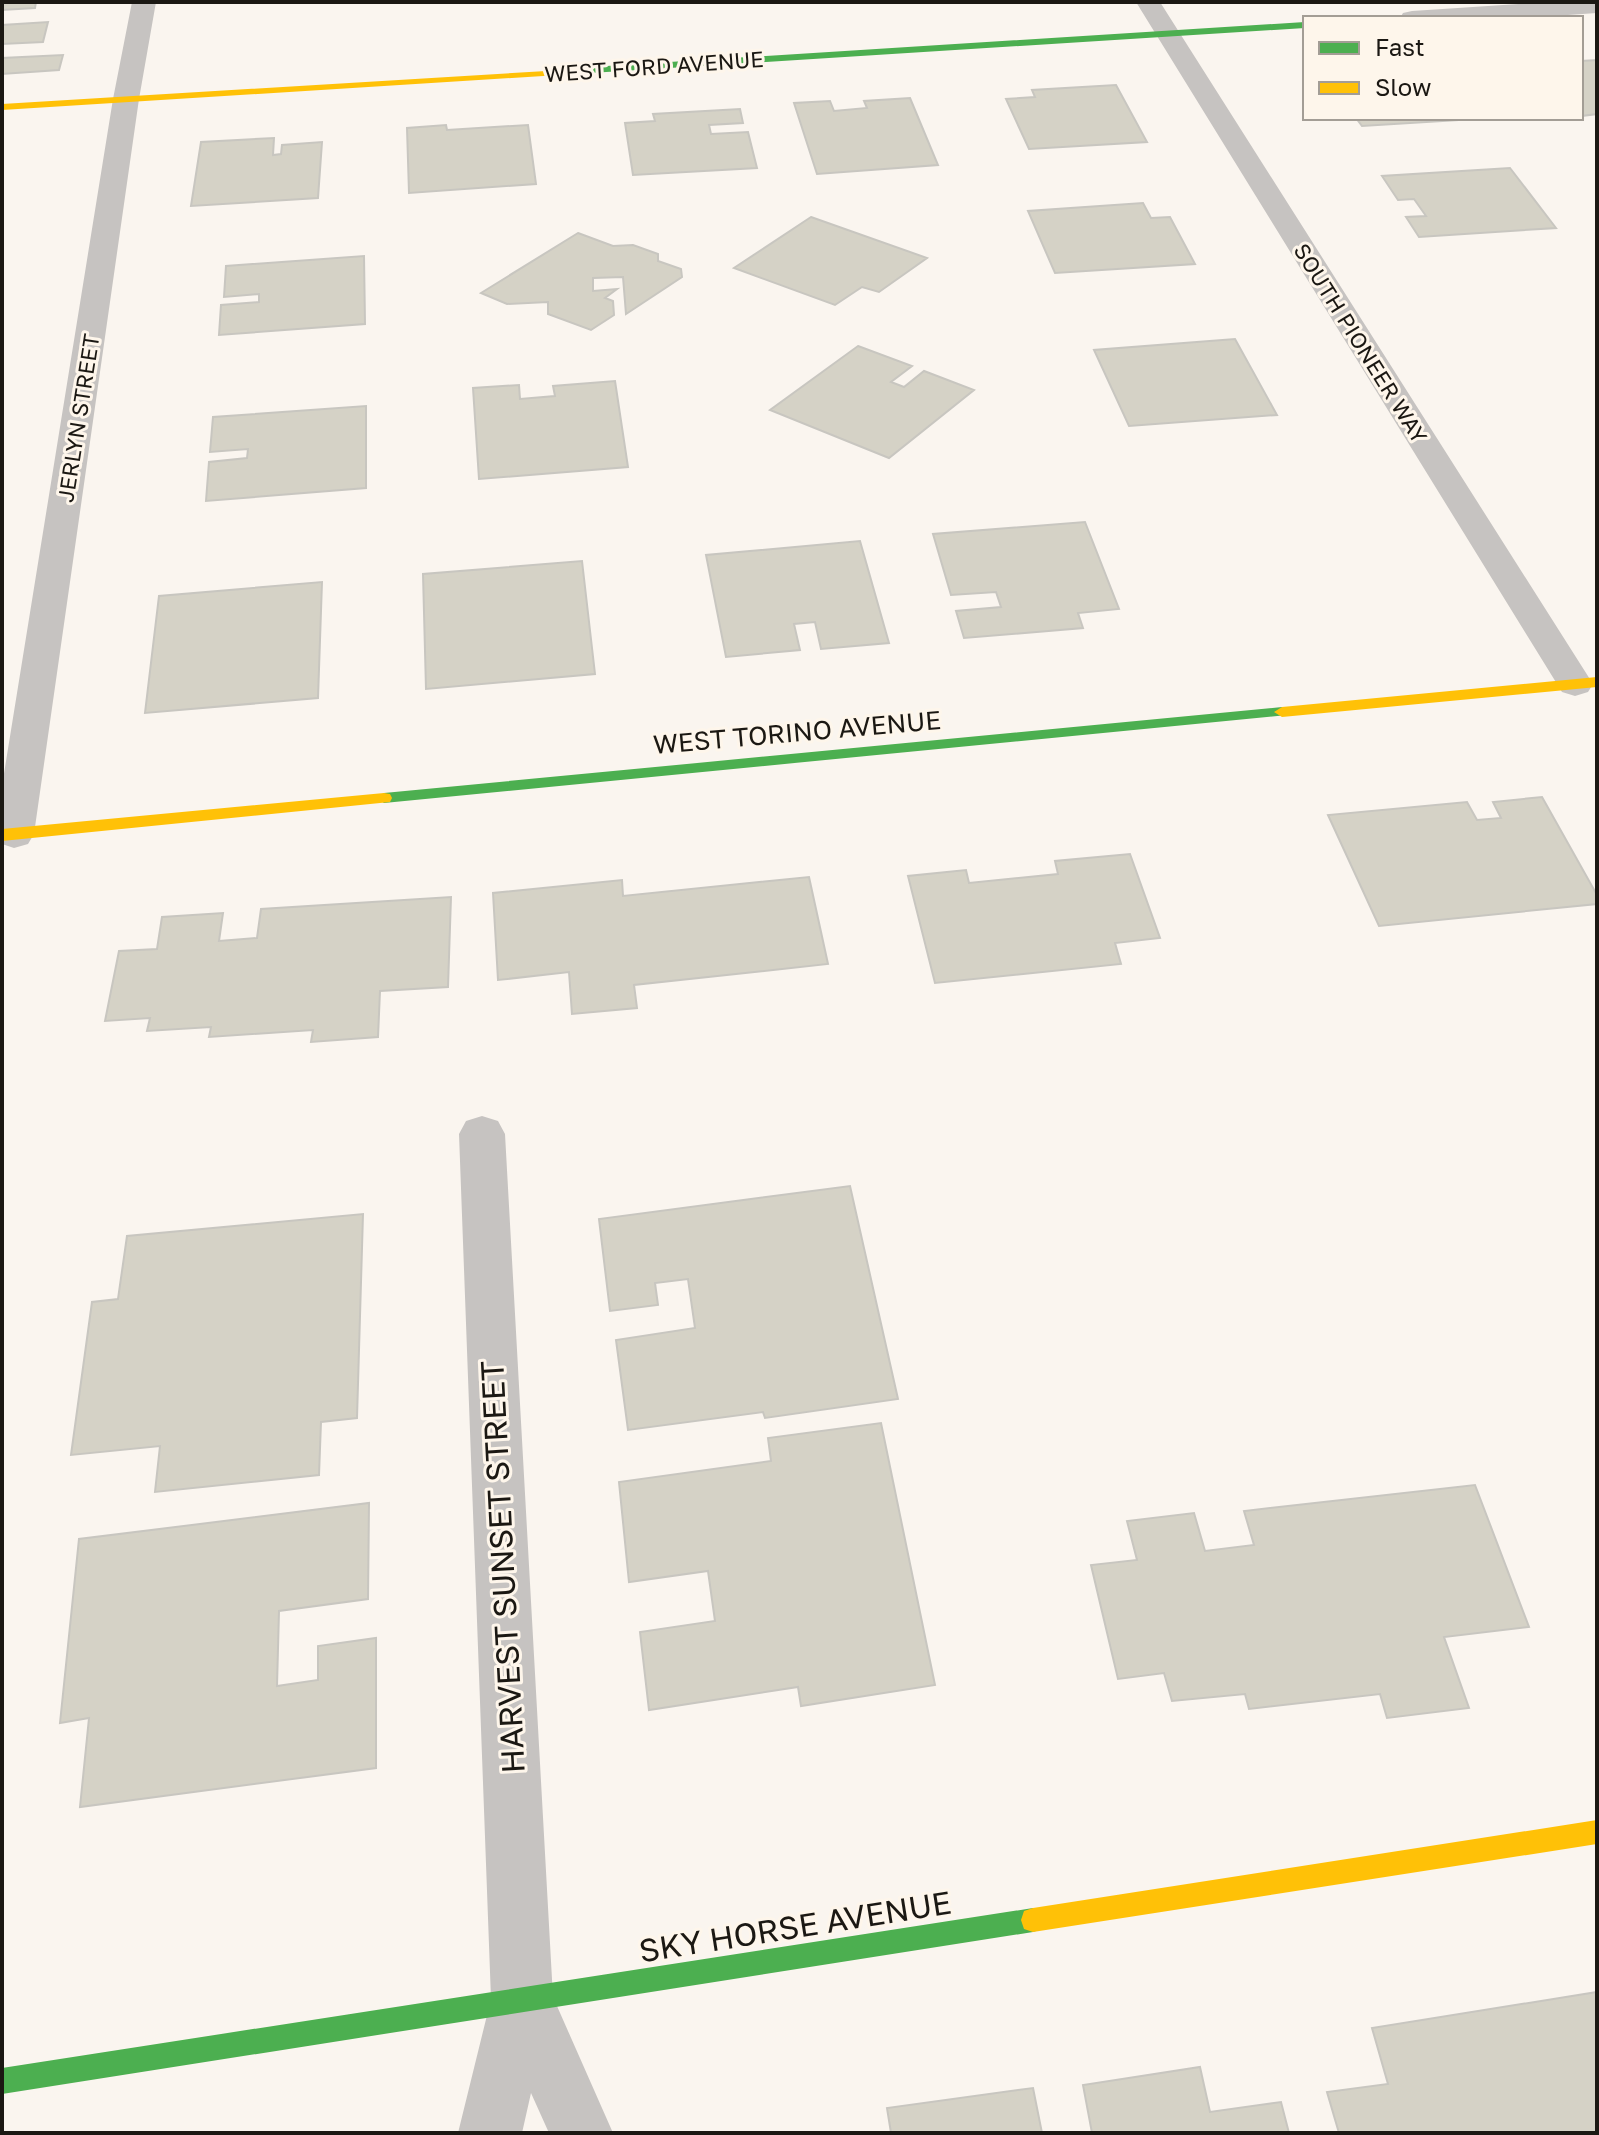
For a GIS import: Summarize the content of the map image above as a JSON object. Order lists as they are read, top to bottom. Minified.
{"streets":{"street":["WEST FORD AVENUE","SOUTH PIONEER WAY","JERLYN STREET","WEST TORINO AVENUE","HARVEST SUNSET STREET","SKY HORSE AVENUE"]},"crossings":[["WEST FORD AVENUE","SOUTH PIONEER WAY"],["WEST FORD AVENUE","JERLYN STREET"],["SOUTH PIONEER WAY","WEST TORINO AVENUE"],["JERLYN STREET","WEST TORINO AVENUE"],["HARVEST SUNSET STREET","SKY HORSE AVENUE"]],"legend":["Fast","Slow"]}
